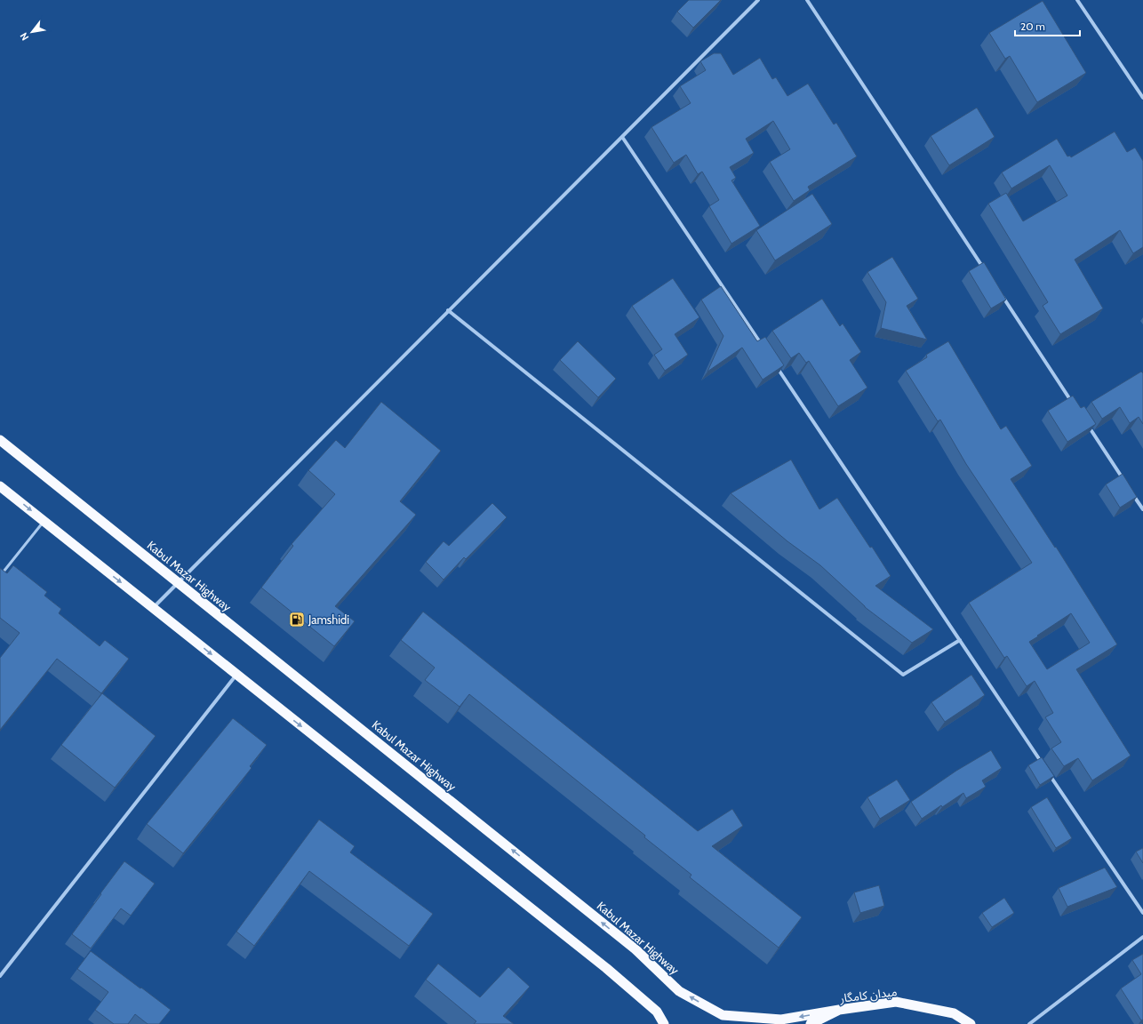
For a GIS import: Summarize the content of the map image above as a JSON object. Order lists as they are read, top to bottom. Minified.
{"streets":{"highway":["Kabul Mazar Highway","میدان کامگار"]},"crossings":[["Kabul Mazar Highway","میدان کامگار"]],"places":{"fuel station":["Jamshidi"]},"scale_bar":"20 m","north":"bottom left"}
